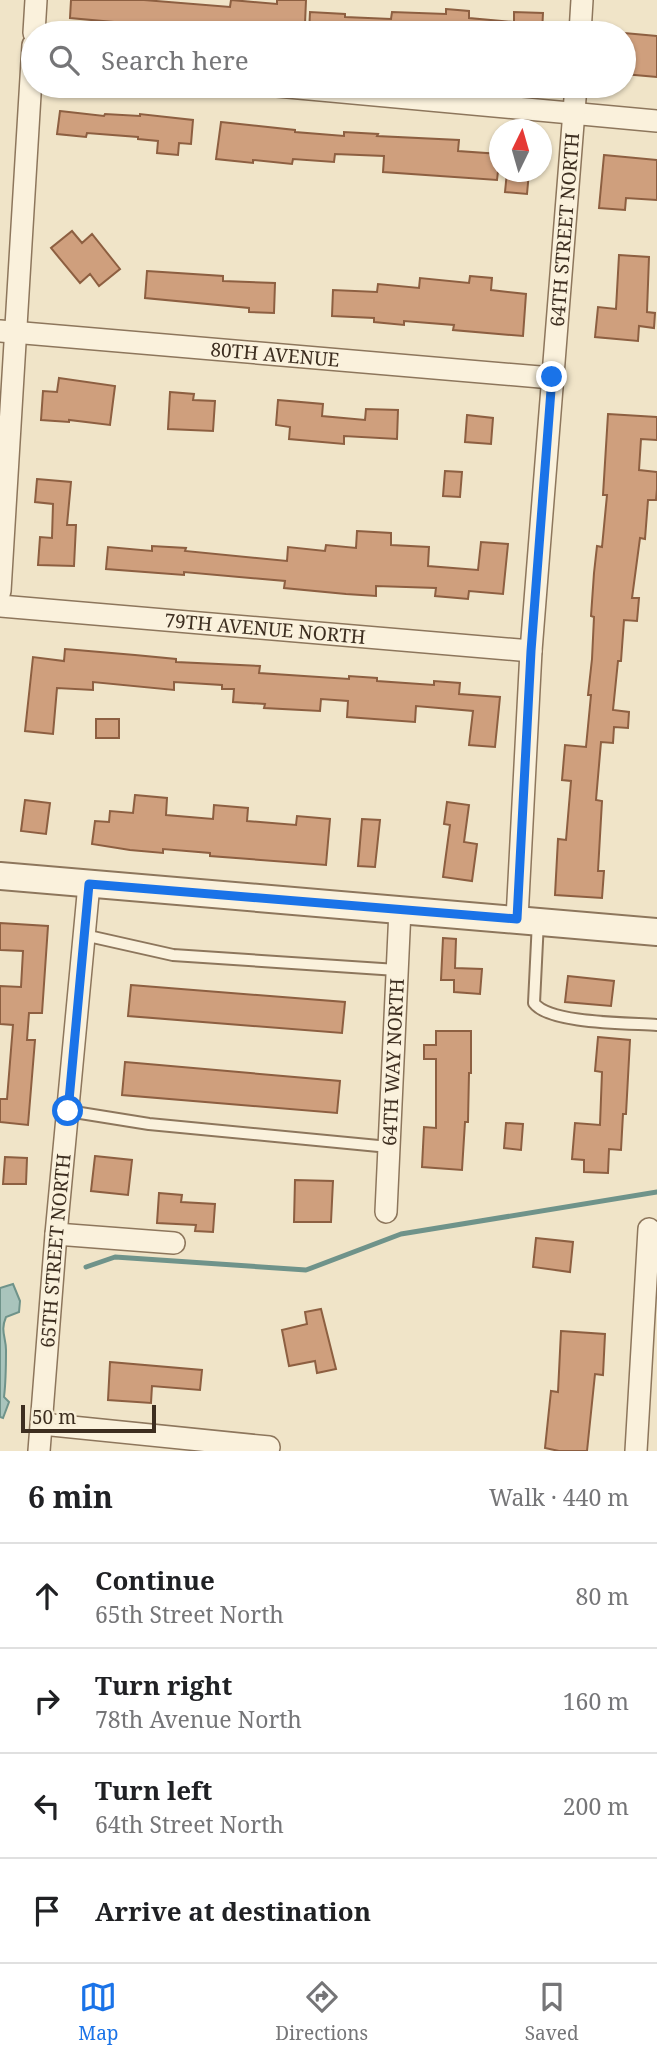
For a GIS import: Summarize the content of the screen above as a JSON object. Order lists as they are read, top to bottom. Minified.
{"streets":{"street":["64TH STREET NORTH","80TH AVENUE","79TH AVENUE NORTH","64TH WAY NORTH","65TH STREET NORTH"]},"crossings":[["64TH STREET NORTH","80TH AVENUE"],["64TH STREET NORTH","79TH AVENUE NORTH"]],"scale_bar":"50 m","north":"top","page":{"search":"Search here","scale":"50 m","heading":["6 min","Walk · 440 m"],"list":[["Continue","65th Street North","80 m"],["Turn right","78th Avenue North","160 m"],["Turn left","64th Street North","200 m"],"Arrive at destination"],"nav":["Map","Directions","Saved"]}}
